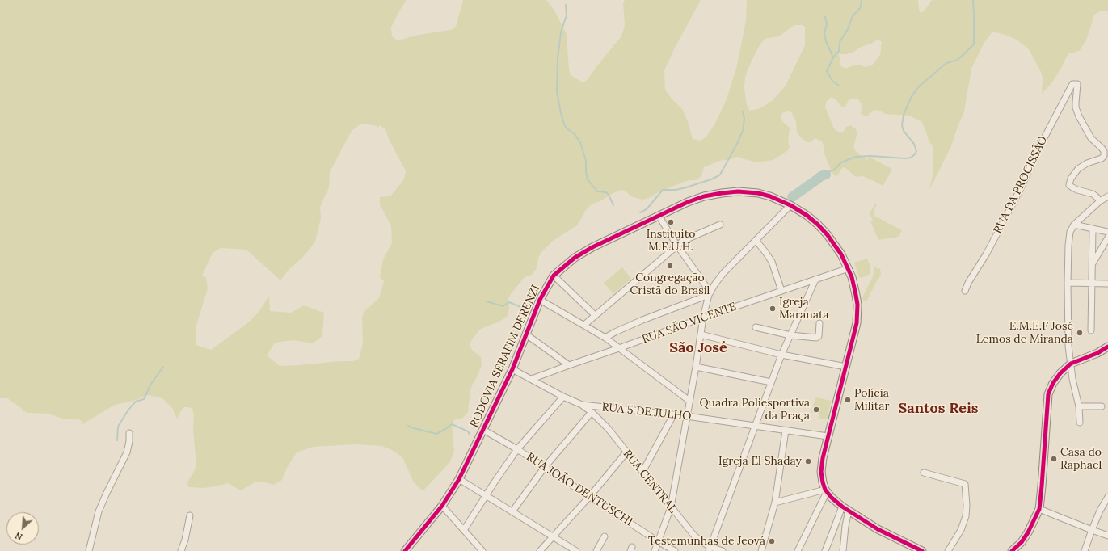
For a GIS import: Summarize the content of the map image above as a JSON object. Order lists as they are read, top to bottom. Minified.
{"streets":{"main road":["RODOVIA SERAFIM DERENZI"],"street":["RUA DA PROCISSÃO","RUA SÃO VICENTE","RUA 5 DE JULHO","RUA CENTRAL","RUA JOÃO DENTUSCHI"]},"crossings":[["RUA SÃO VICENTE","RODOVIA SERAFIM DERENZI"],["RUA SÃO VICENTE","RUA 5 DE JULHO"],["RODOVIA SERAFIM DERENZI","RUA 5 DE JULHO"],["RODOVIA SERAFIM DERENZI","RUA JOÃO DENTUSCHI"],["RUA 5 DE JULHO","RUA CENTRAL"]],"districts":["São José","Santos Reis"],"places":["Instituito M.E.U.H.","Congregação Cristã do Brasil","Igreja Maranata","E.M.E.F José Lemos de Miranda","Polícia Militar","Quadra Poliesportiva da Praça","Casa do Raphael","Igreja El Shaday","Testemunhas de Jeová"],"north":"bottom left"}
